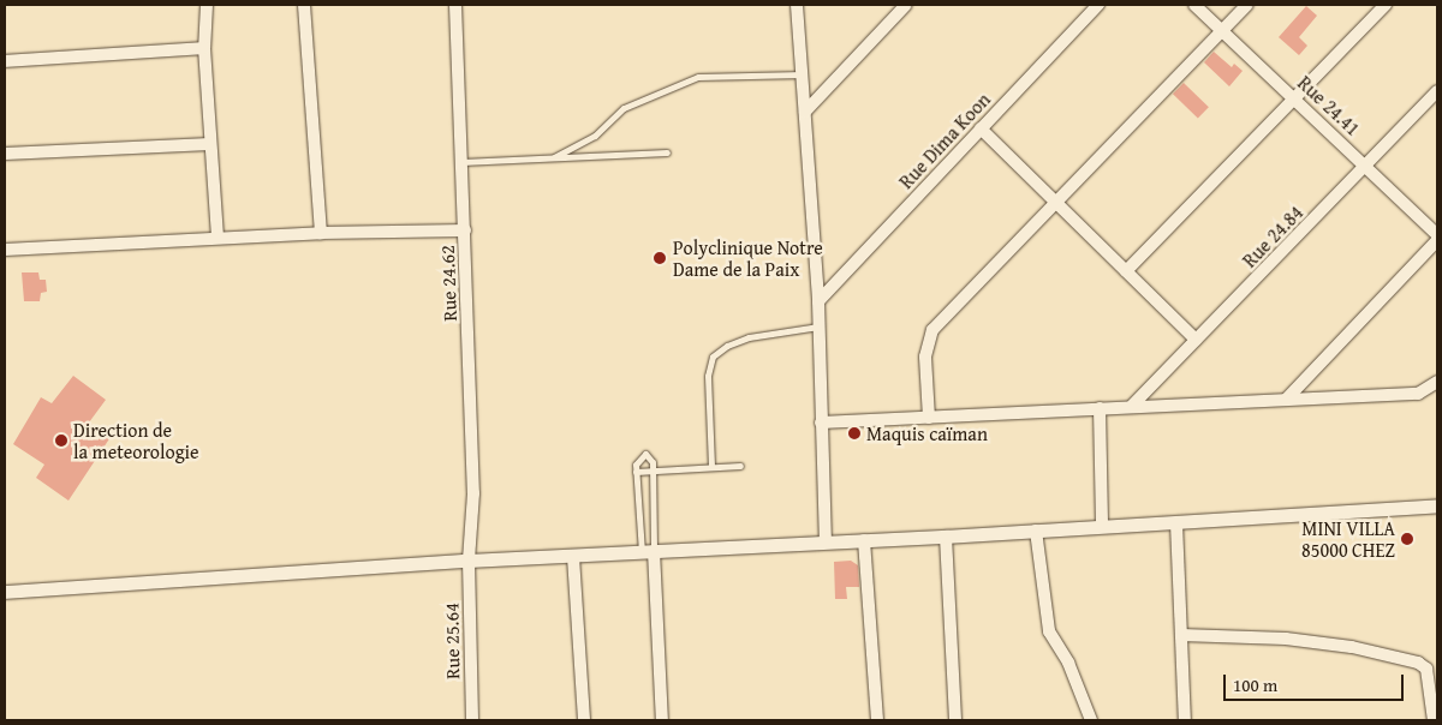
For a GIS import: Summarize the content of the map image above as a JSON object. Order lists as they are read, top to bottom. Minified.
{"streets":{"street":["Rue 24.41","Rue Dima Koon","Rue 24.84","Rue 24.62","Rue 25.64"]},"crossings":[["Rue 24.41","Rue 24.84"],["Rue 24.62","Rue 25.64"]],"places":["Polyclinique Notre Dame de la Paix","Maquis caïman","Direction de la meteorologie","MINI VILLA 85000 CHEZ"],"scale_bar":"100 m"}
